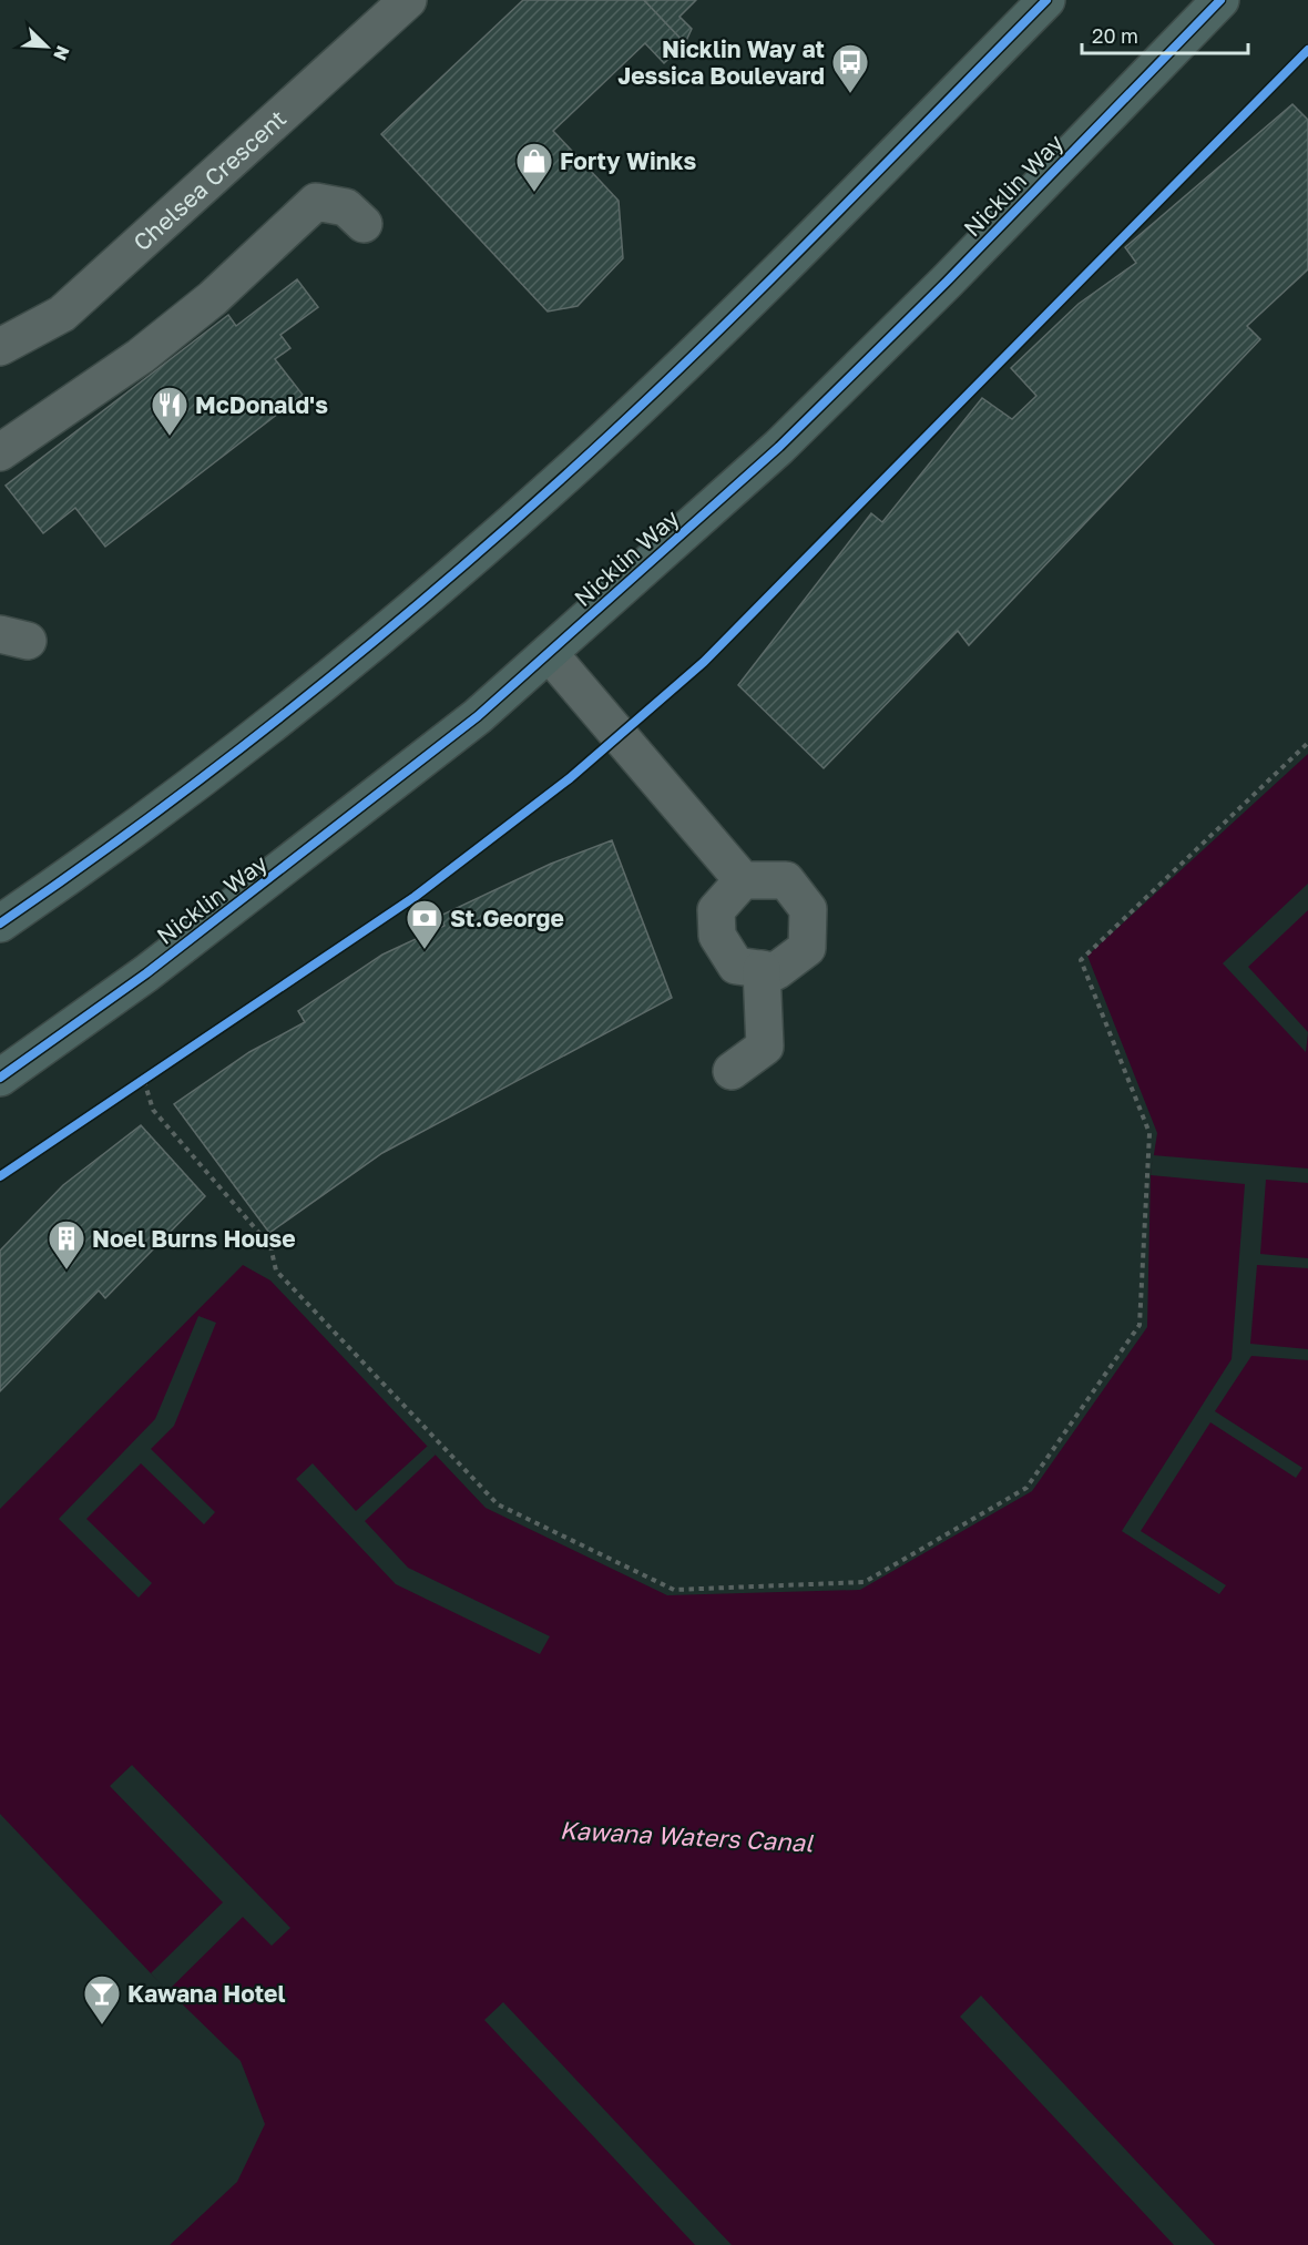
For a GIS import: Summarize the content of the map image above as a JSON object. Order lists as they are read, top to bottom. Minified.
{"streets":{"highway":["Nicklin Way"],"street":["Chelsea Crescent"]},"water":["Kawana Waters Canal"],"places":{"bus stop":["Nicklin Way at Jessica Boulevard"],"shop":["Forty Winks"],"restaurant":["McDonald's"],"bank":["St.George"],"building":["Noel Burns House"],"bar":["Kawana Hotel"]},"scale_bar":"20 m","north":"bottom right"}
